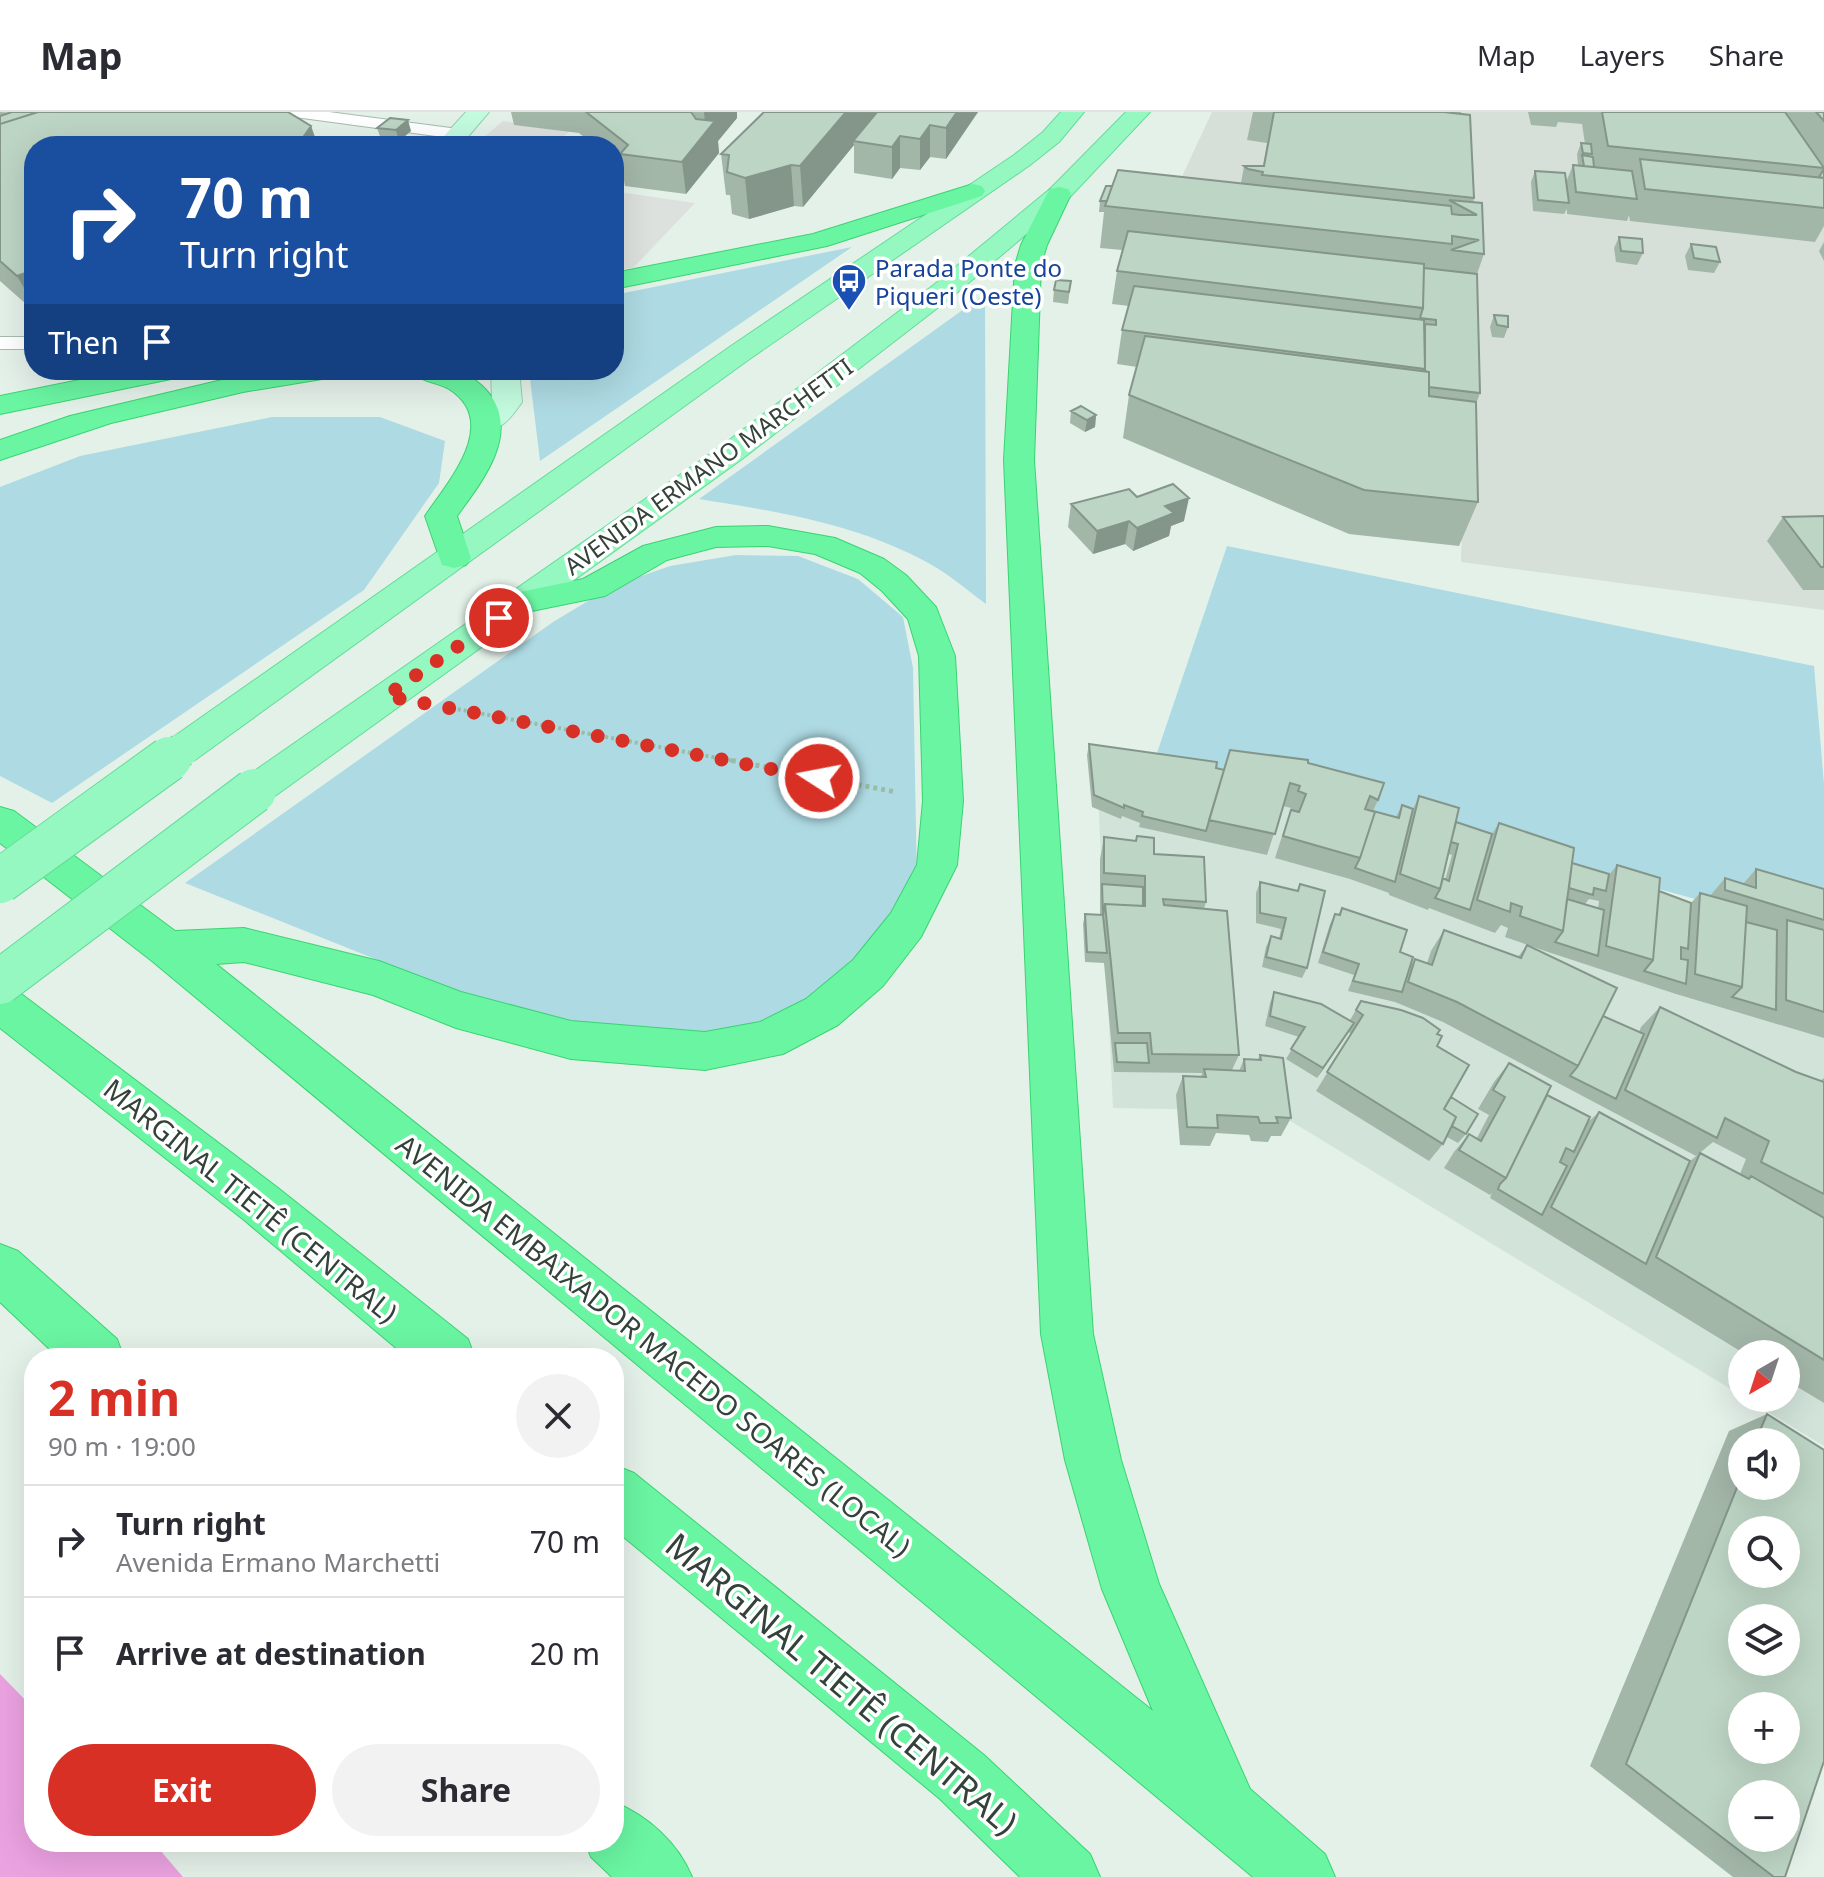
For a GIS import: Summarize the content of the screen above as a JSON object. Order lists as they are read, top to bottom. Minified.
{"streets":{"highway":["MARGINAL TIETÊ (CENTRAL)","AVENIDA EMBAIXADOR MACEDO SOARES (LOCAL)"],"main road":["AVENIDA ERMANO MARCHETTI"]},"places":{"bus stop":["Parada Ponte do Piqueri (Oeste)"]},"north":"bottom left","page":{"header":"Map","nav":["Map","Layers","Share"],"turn":["70 m","Turn right"],"then":"Then","map_buttons":["+","−"],"heading":["2 min","90 m · 19:00"],"list":[{"name":"Turn right","note":"Avenida Ermano Marchetti","value":"70 m"},{"name":"Arrive at destination","value":"20 m"}],"buttons":["Exit","Share"]}}
